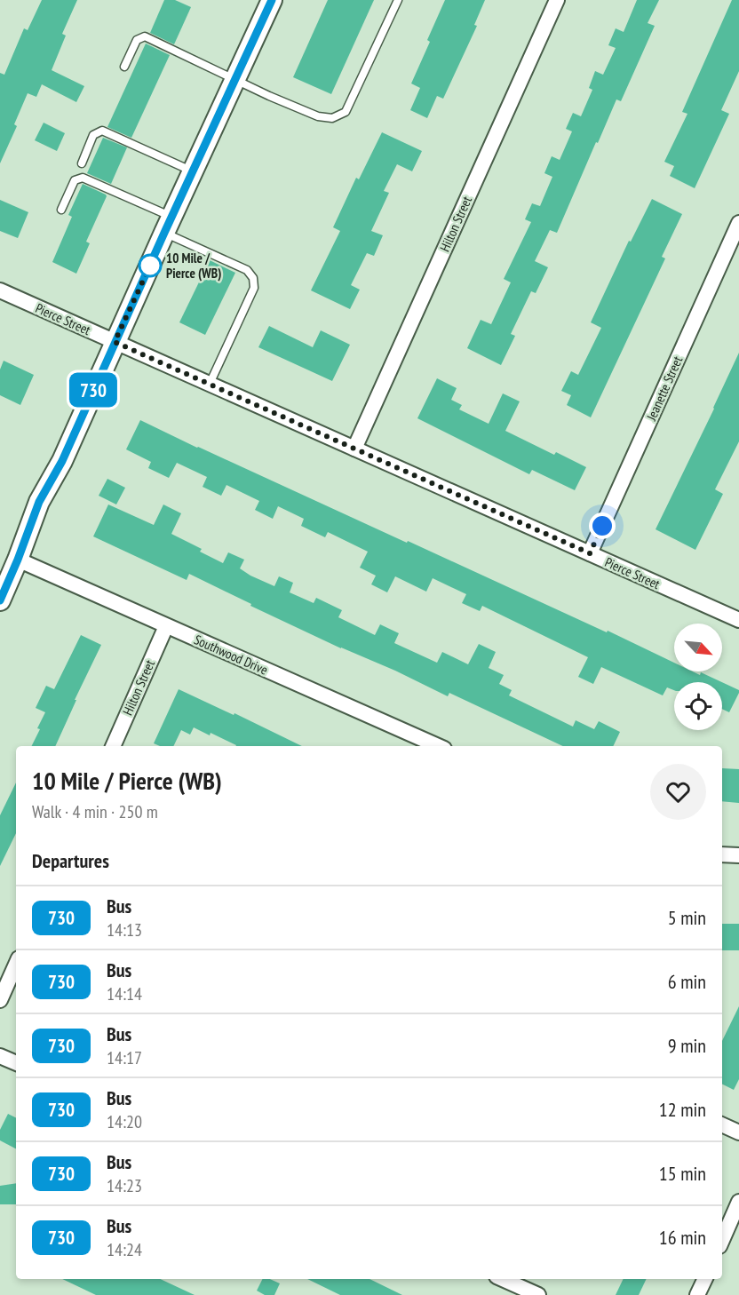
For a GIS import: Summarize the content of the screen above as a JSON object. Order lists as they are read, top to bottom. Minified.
{"streets":{"street":["Hilton Street","Pierce Street","Jeanette Street","Southwood Drive"]},"crossings":[["Hilton Street","Pierce Street"],["Hilton Street","Southwood Drive"],["Pierce Street","Jeanette Street"]],"places":["10 Mile / Pierce (WB)"],"lines":["bus line 730"],"north":"bottom right","page":{"on_map":"730","heading":[["10 Mile / Pierce (WB)","Walk · 4 min · 250 m"],"Departures"],"list":[{"mark":"730","name":"Bus","note":"14:13","value":"5 min"},{"mark":"730","name":"Bus","note":"14:14","value":"6 min"},{"mark":"730","name":"Bus","note":"14:17","value":"9 min"},{"mark":"730","name":"Bus","note":"14:20","value":"12 min"},{"mark":"730","name":"Bus","note":"14:23","value":"15 min"},{"mark":"730","name":"Bus","note":"14:24","value":"16 min"}]}}
